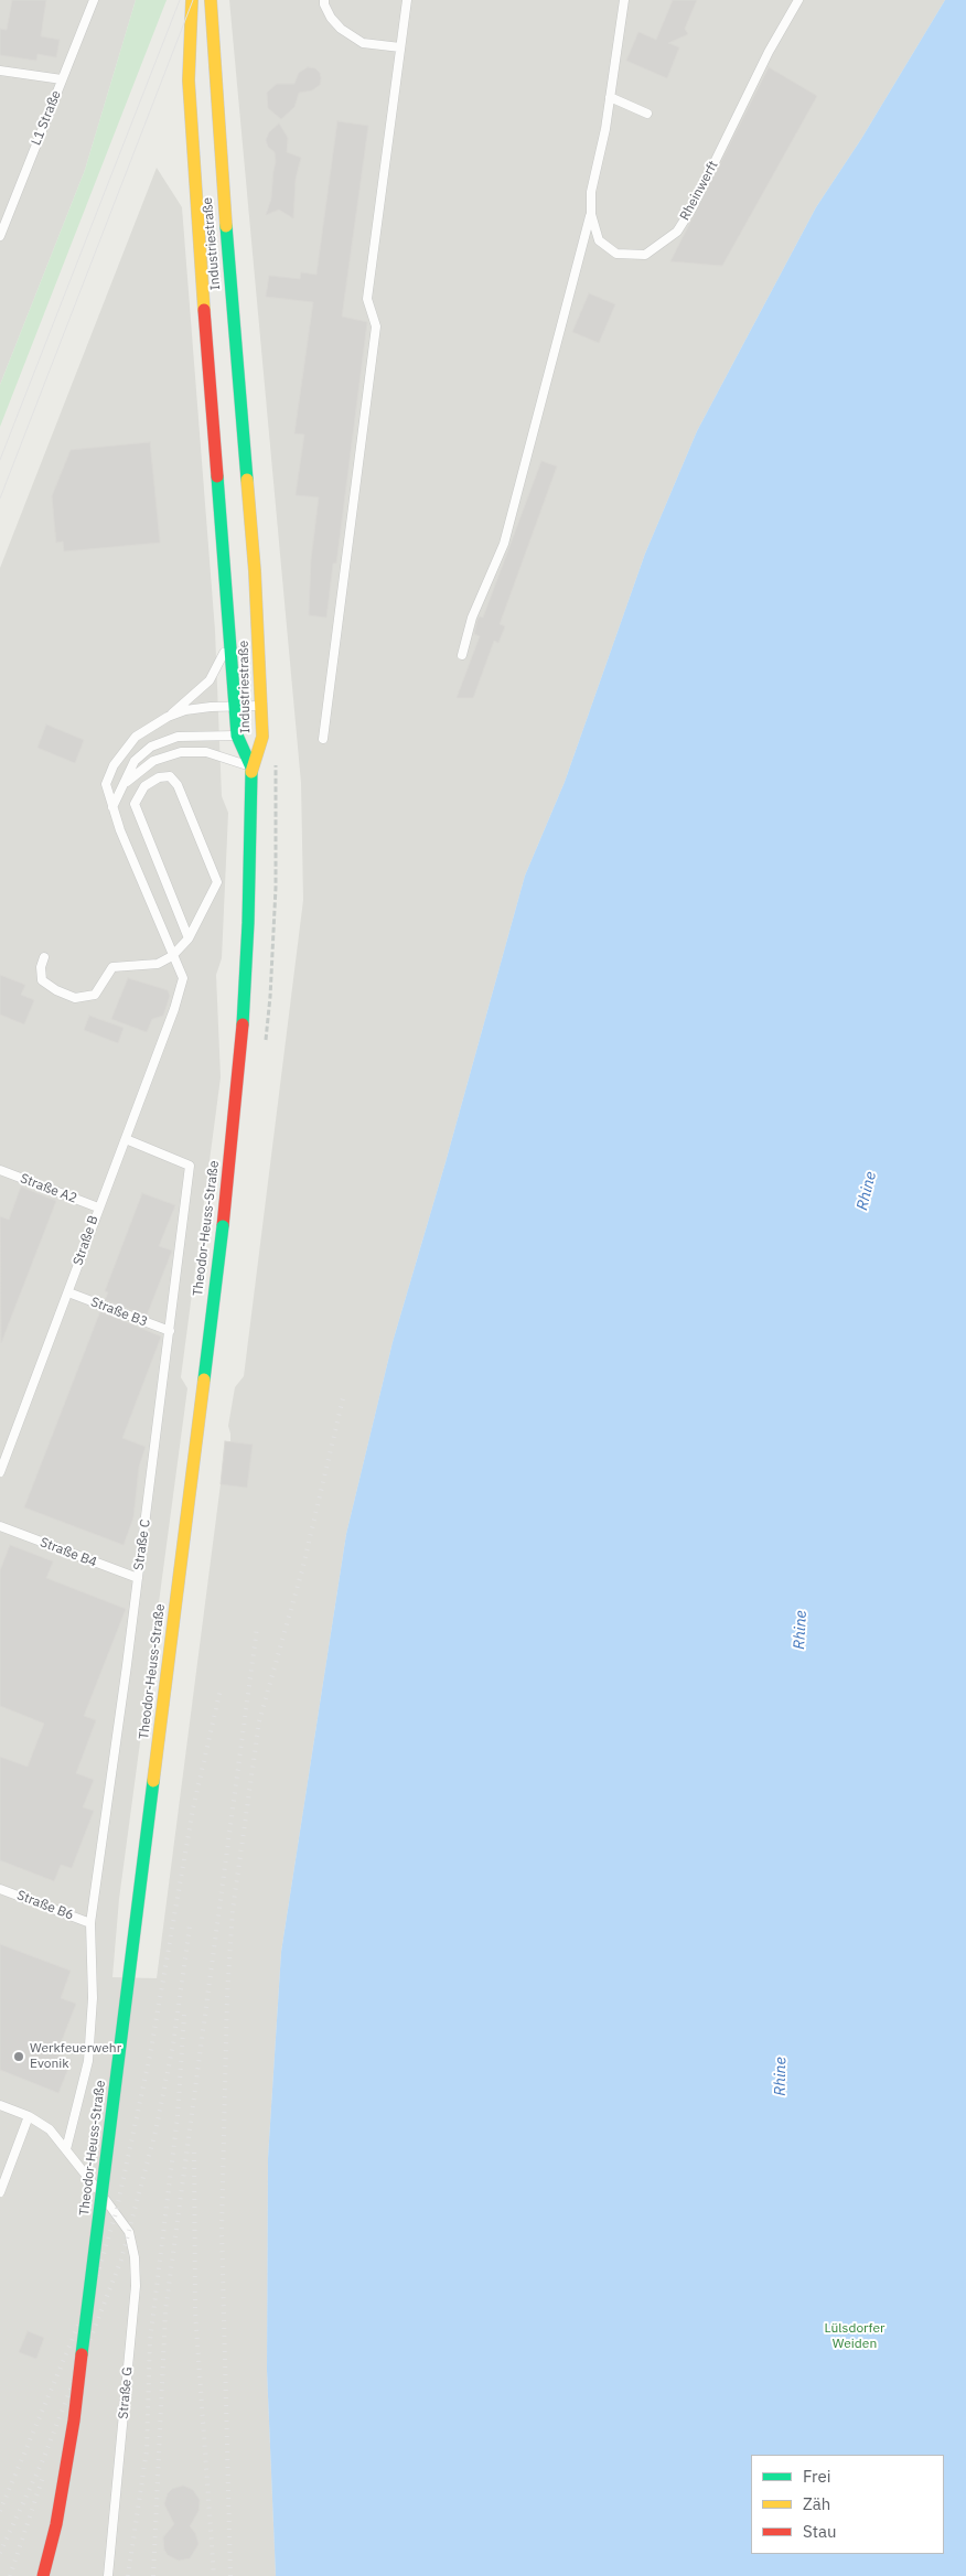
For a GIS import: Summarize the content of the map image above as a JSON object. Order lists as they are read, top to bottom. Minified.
{"streets":{"main road":["Industriestraße","Theodor-Heuss-Straße"],"lane":["L1 Straße","Rheinwerft","Straße A2","Straße B","Straße B3","Straße C","Straße B4","Straße B6","Straße G"]},"crossings":[["Industriestraße","Theodor-Heuss-Straße"],["Straße A2","Straße B"],["Straße B","Straße B3"],["Straße B","Straße C"],["Straße B3","Straße C"],["Straße C","Straße B4"],["Straße C","Straße B6"],["Straße C","Straße G"]],"water":["Rhine"],"parks":["Lülsdorfer Weiden"],"places":["Werkfeuerwehr Evonik"],"legend":["Frei","Zäh","Stau"]}
